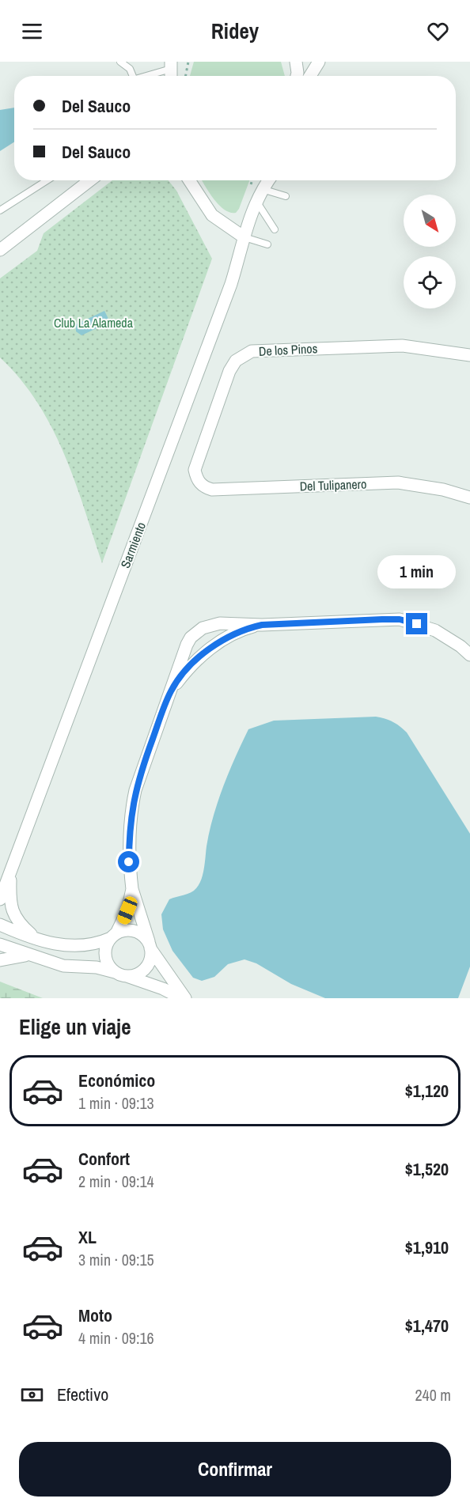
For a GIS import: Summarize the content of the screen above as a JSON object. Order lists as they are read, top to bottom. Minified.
{"streets":{"street":["De los Pinos","Del Tulipanero","Sarmiento"]},"crossings":[["De los Pinos","Del Tulipanero"]],"parks":["Club La Alameda"],"north":"bottom right","page":{"header":"Ridey","banner":["Del Sauco","Del Sauco"],"bubble":"1 min","heading":"Elige un viaje","list":[{"name":"Económico","note":"1 min · 09:13","value":"$1,120"},{"name":"Confort","note":"2 min · 09:14","value":"$1,520"},{"name":"XL","note":"3 min · 09:15","value":"$1,910"},{"name":"Moto","note":"4 min · 09:16","value":"$1,470"}],"pay":["Efectivo","240 m"],"buttons":"Confirmar"}}
